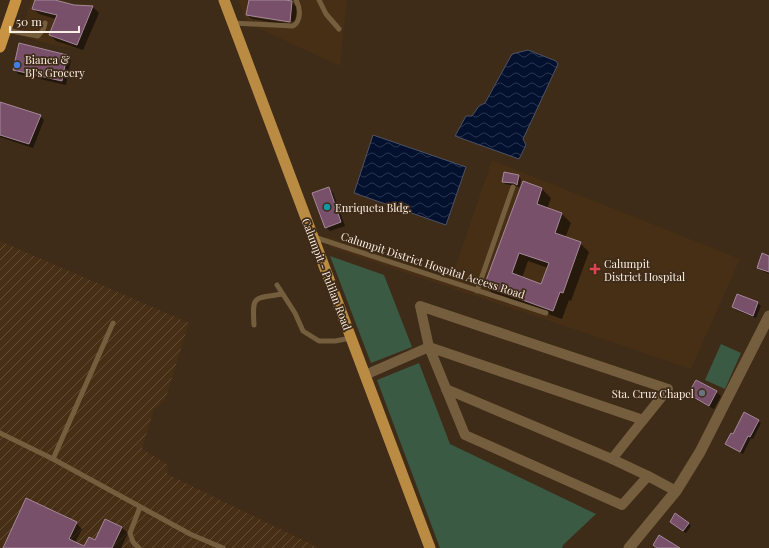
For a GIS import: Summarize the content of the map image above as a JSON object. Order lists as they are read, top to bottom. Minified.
{"streets":{"main road":["Calumpit - Pulilan Road"],"lane":["Calumpit District Hospital Access Road"]},"crossings":[["Calumpit District Hospital Access Road","Calumpit - Pulilan Road"]],"places":{"other":["Bianca & BJ's Grocery","Enriqueta Bldg.","Sta. Cruz Chapel"],"health":["Calumpit District Hospital"]},"scale_bar":"50 m"}
